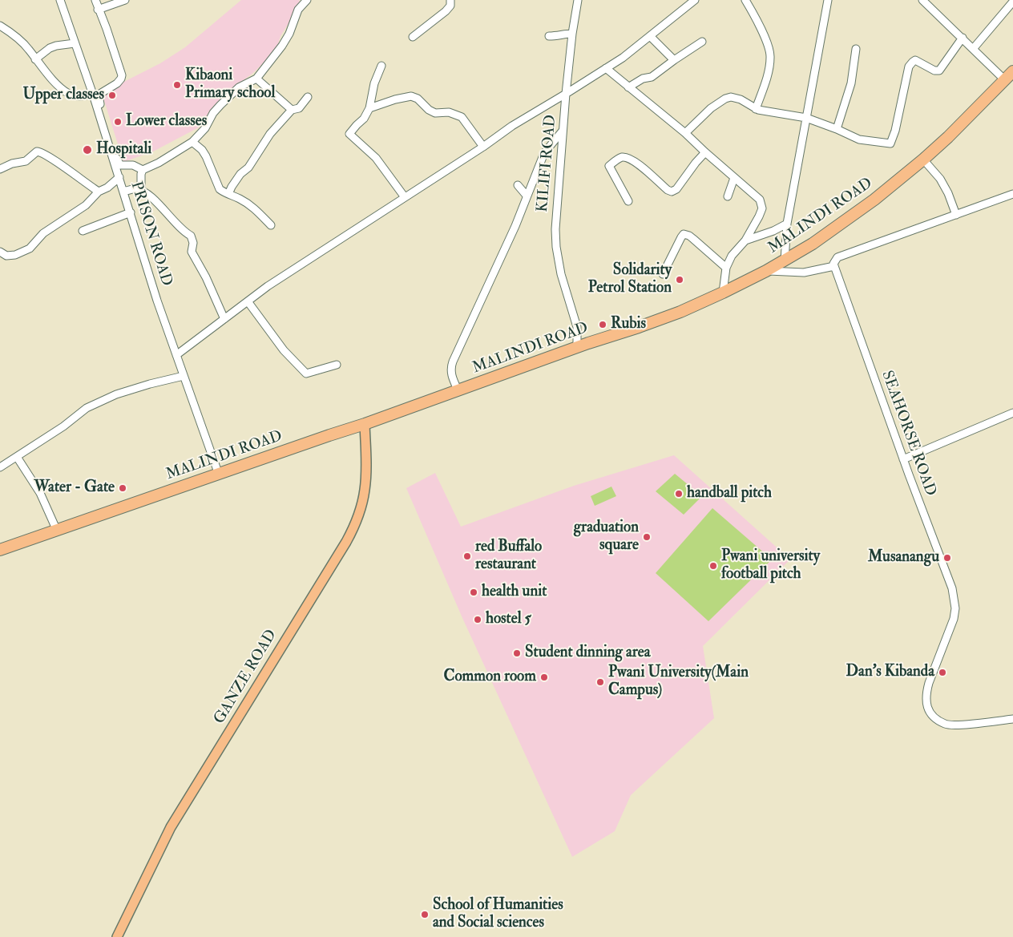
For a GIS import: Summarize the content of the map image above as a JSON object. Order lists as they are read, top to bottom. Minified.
{"streets":{"highway":["MALINDI ROAD"],"main road":["GANZE ROAD"],"street":["KILIFI ROAD","PRISON ROAD","SEAHORSE ROAD"]},"crossings":[["KILIFI ROAD","MALINDI ROAD"],["MALINDI ROAD","PRISON ROAD"],["MALINDI ROAD","GANZE ROAD"]],"places":["Kibaoni Primary school","Upper classes","Lower classes","Hospitali","Solidarity Petrol Station","Rubis","Water - Gate","handball pitch","graduation square","red Buffalo restaurant","Musanangu","Pwani university football pitch","health unit","hostel 5","Student dinning area","Dan's Kibanda","Common room","Pwani University(Main Campus)","School of Humanities and Social sciences"]}
